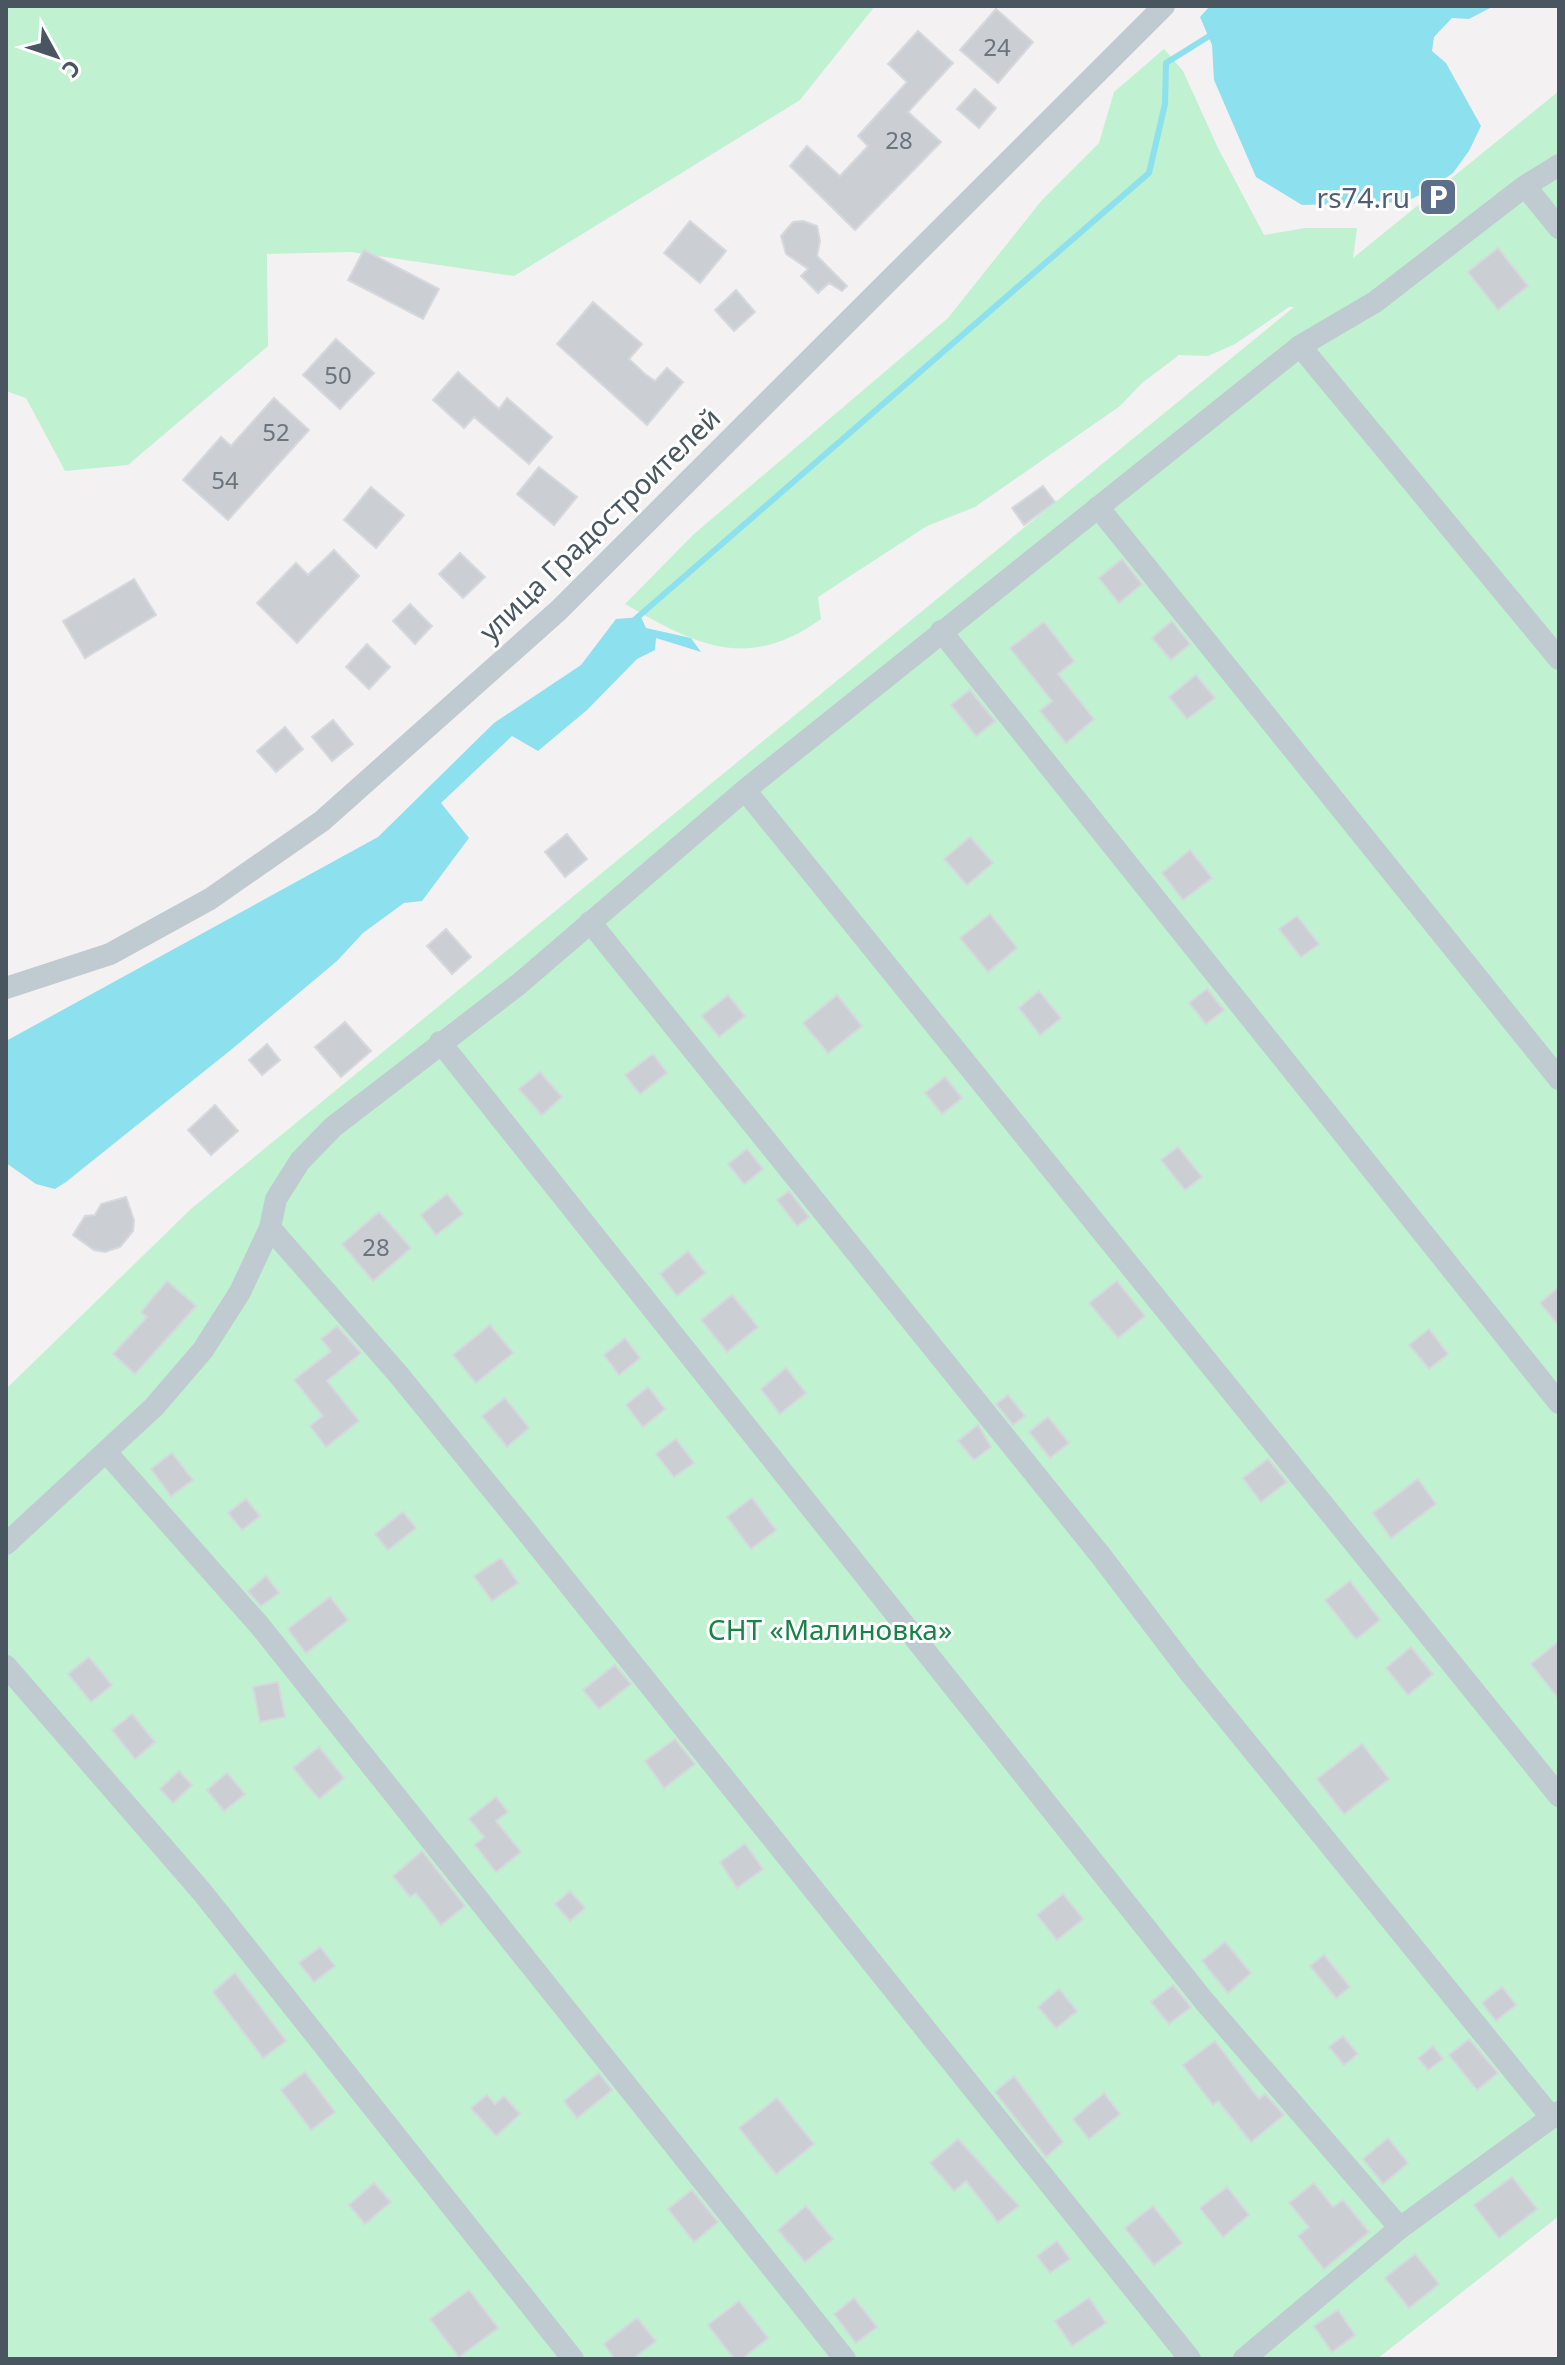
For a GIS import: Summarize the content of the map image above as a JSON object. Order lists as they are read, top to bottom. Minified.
{"streets":{"street":["улица Градостроителей"]},"parks":["СНТ «Малиновка»"],"places":{"parking":["rs74.ru"]},"house_numbers":["24","28","50","52","54","28"],"north":"bottom right"}
